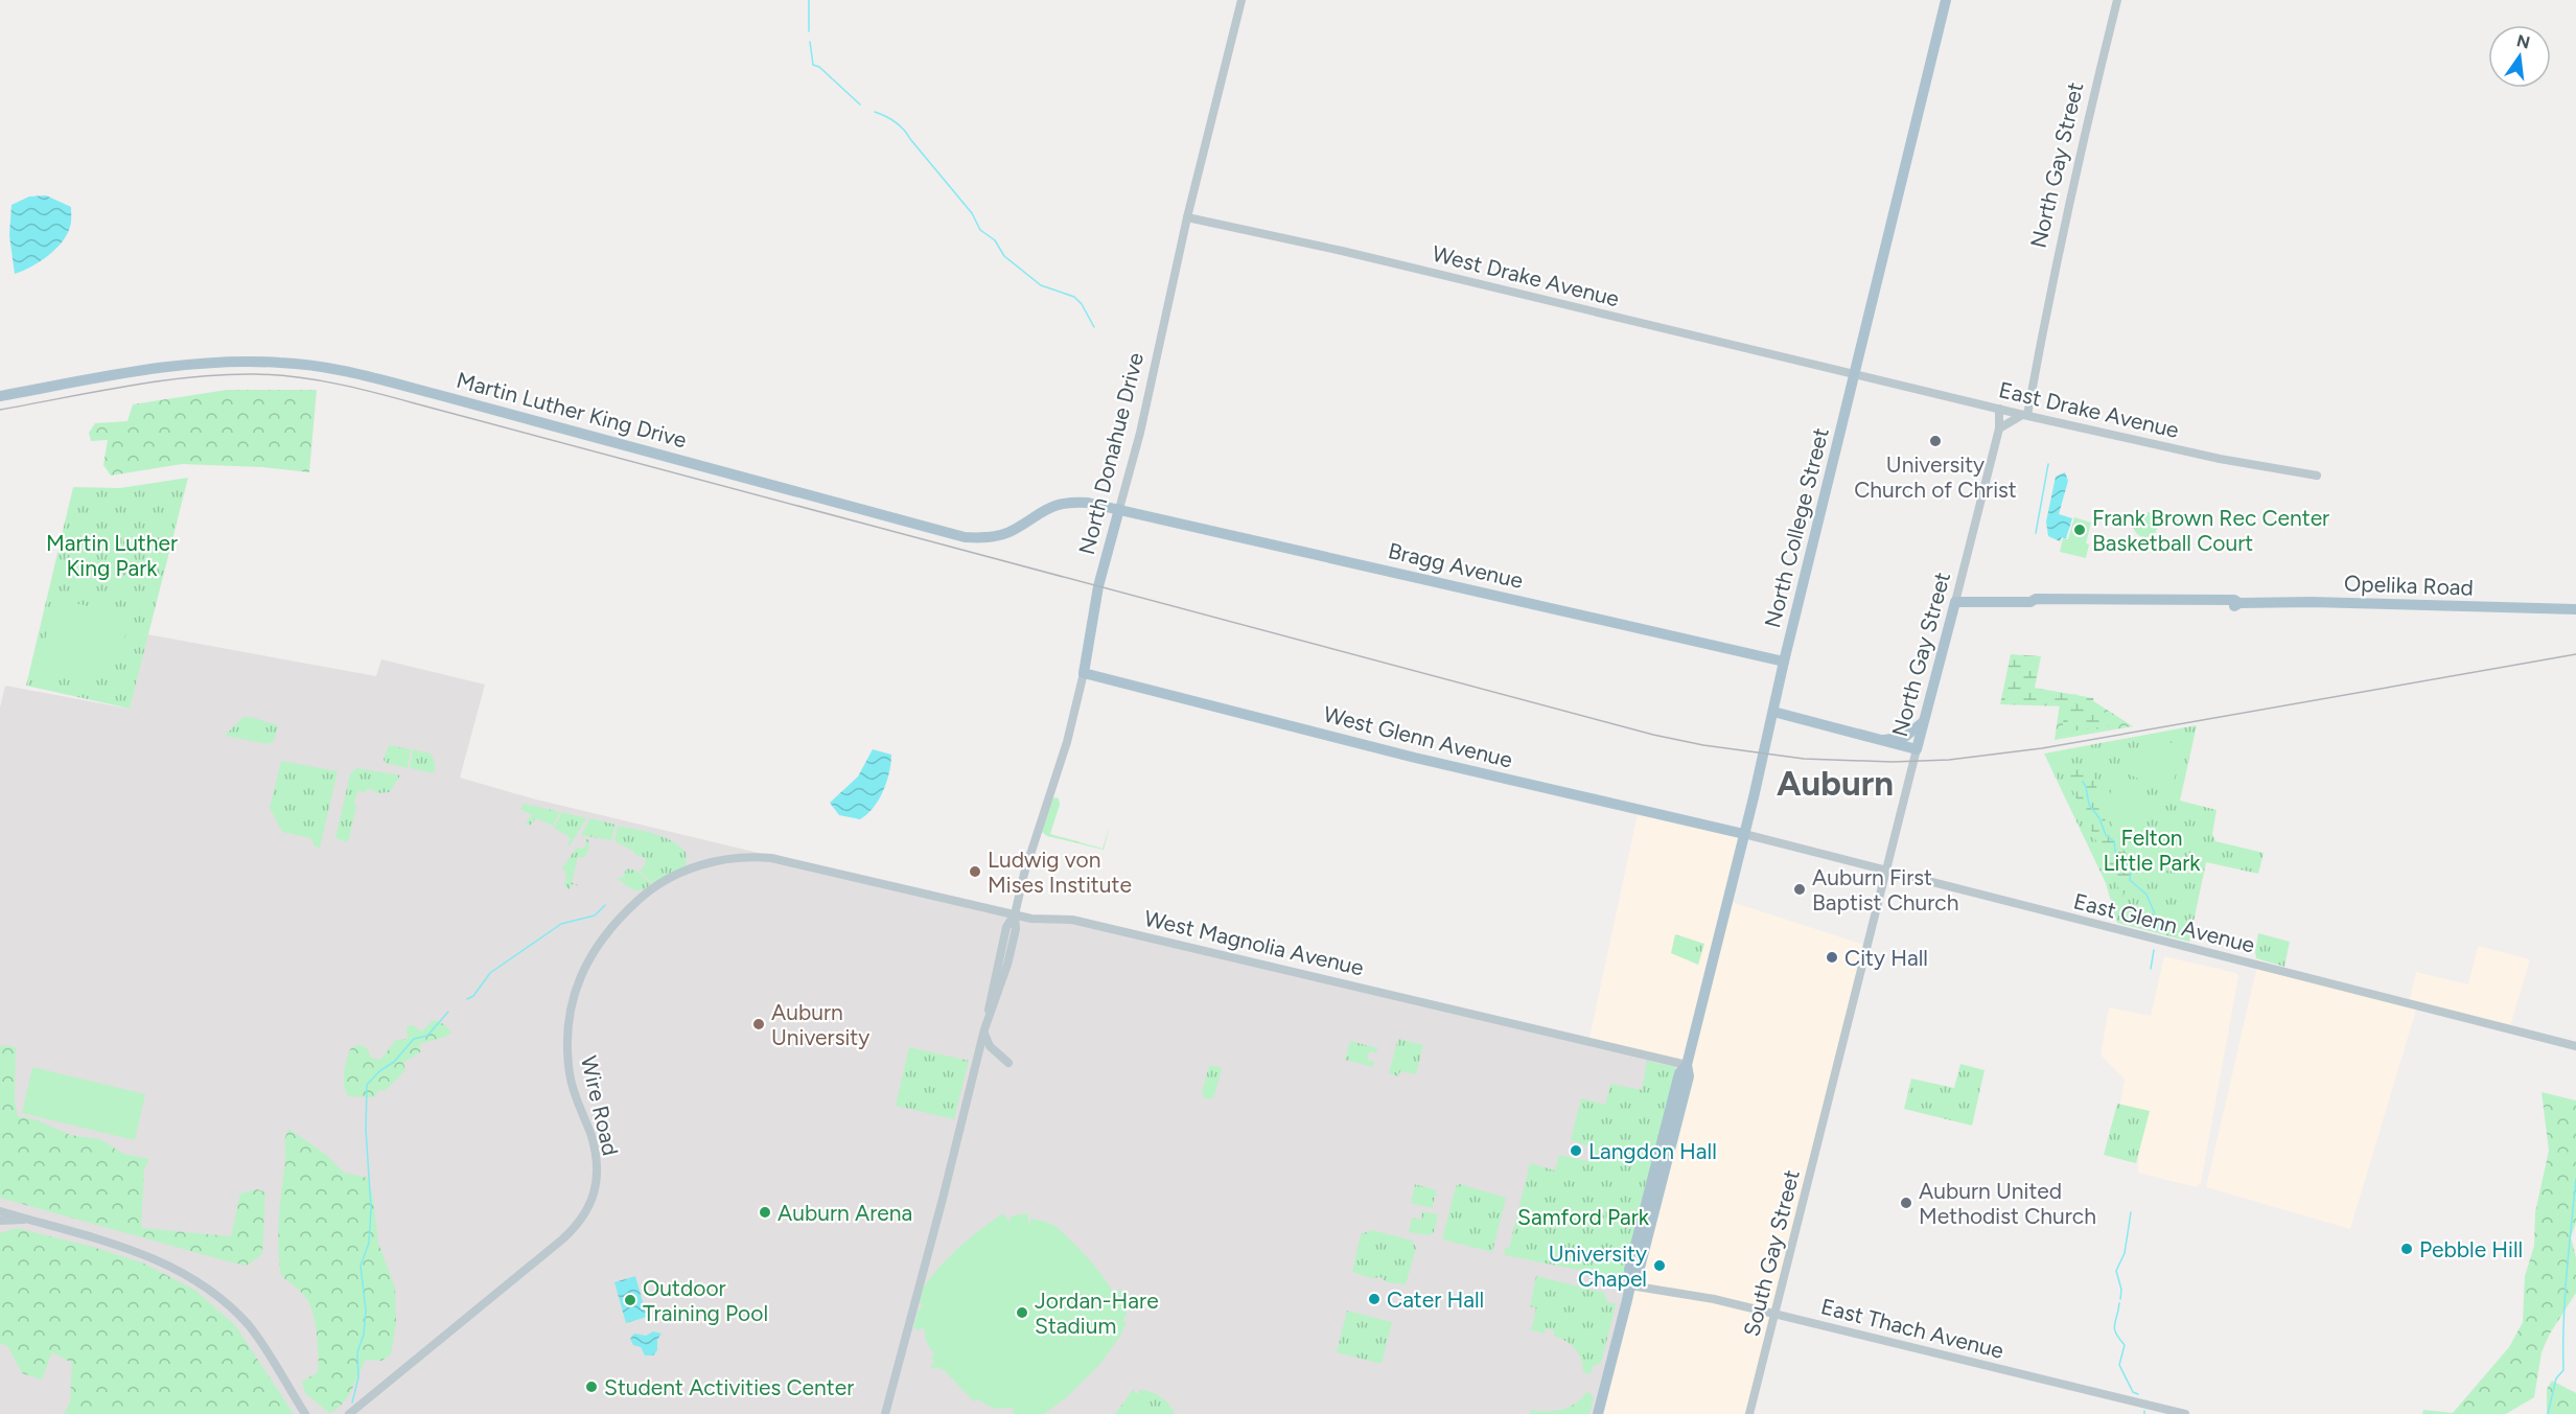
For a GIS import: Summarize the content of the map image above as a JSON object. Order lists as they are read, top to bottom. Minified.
{"streets":{"main road":["North Gay Street","Martin Luther King Drive","North Donahue Drive","North College Street","Bragg Avenue","Opelika Road","West Glenn Avenue"],"street":["West Drake Avenue","East Drake Avenue","East Glenn Avenue","West Magnolia Avenue","Wire Road","South Gay Street","East Thach Avenue"]},"crossings":[["North Gay Street","East Drake Avenue"],["North Gay Street","Opelika Road"],["North Gay Street","East Glenn Avenue"],["North Gay Street","South Gay Street"],["West Drake Avenue","East Drake Avenue"],["West Drake Avenue","North Donahue Drive"],["West Drake Avenue","North College Street"],["Martin Luther King Drive","North Donahue Drive"],["Martin Luther King Drive","Bragg Avenue"],["East Drake Avenue","North College Street"],["North Donahue Drive","Bragg Avenue"],["North Donahue Drive","West Glenn Avenue"],["North Donahue Drive","West Magnolia Avenue"],["North College Street","Bragg Avenue"],["North College Street","West Glenn Avenue"],["North College Street","East Glenn Avenue"],["North College Street","West Magnolia Avenue"],["North College Street","East Thach Avenue"],["West Glenn Avenue","East Glenn Avenue"],["West Magnolia Avenue","Wire Road"],["South Gay Street","East Thach Avenue"]],"districts":["Auburn"],"parks":["Martin Luther King Park","Felton Little Park","Samford Park"],"places":["University Church of Christ","Frank Brown Rec Center Basketball Court","Ludwig von Mises Institute","Auburn First Baptist Church","City Hall","Auburn University","Langdon Hall","Auburn United Methodist Church","Auburn Arena","Pebble Hill","University Chapel","Cater Hall","Outdoor Training Pool","Jordan-Hare Stadium","Student Activities Center"],"north":"top"}
